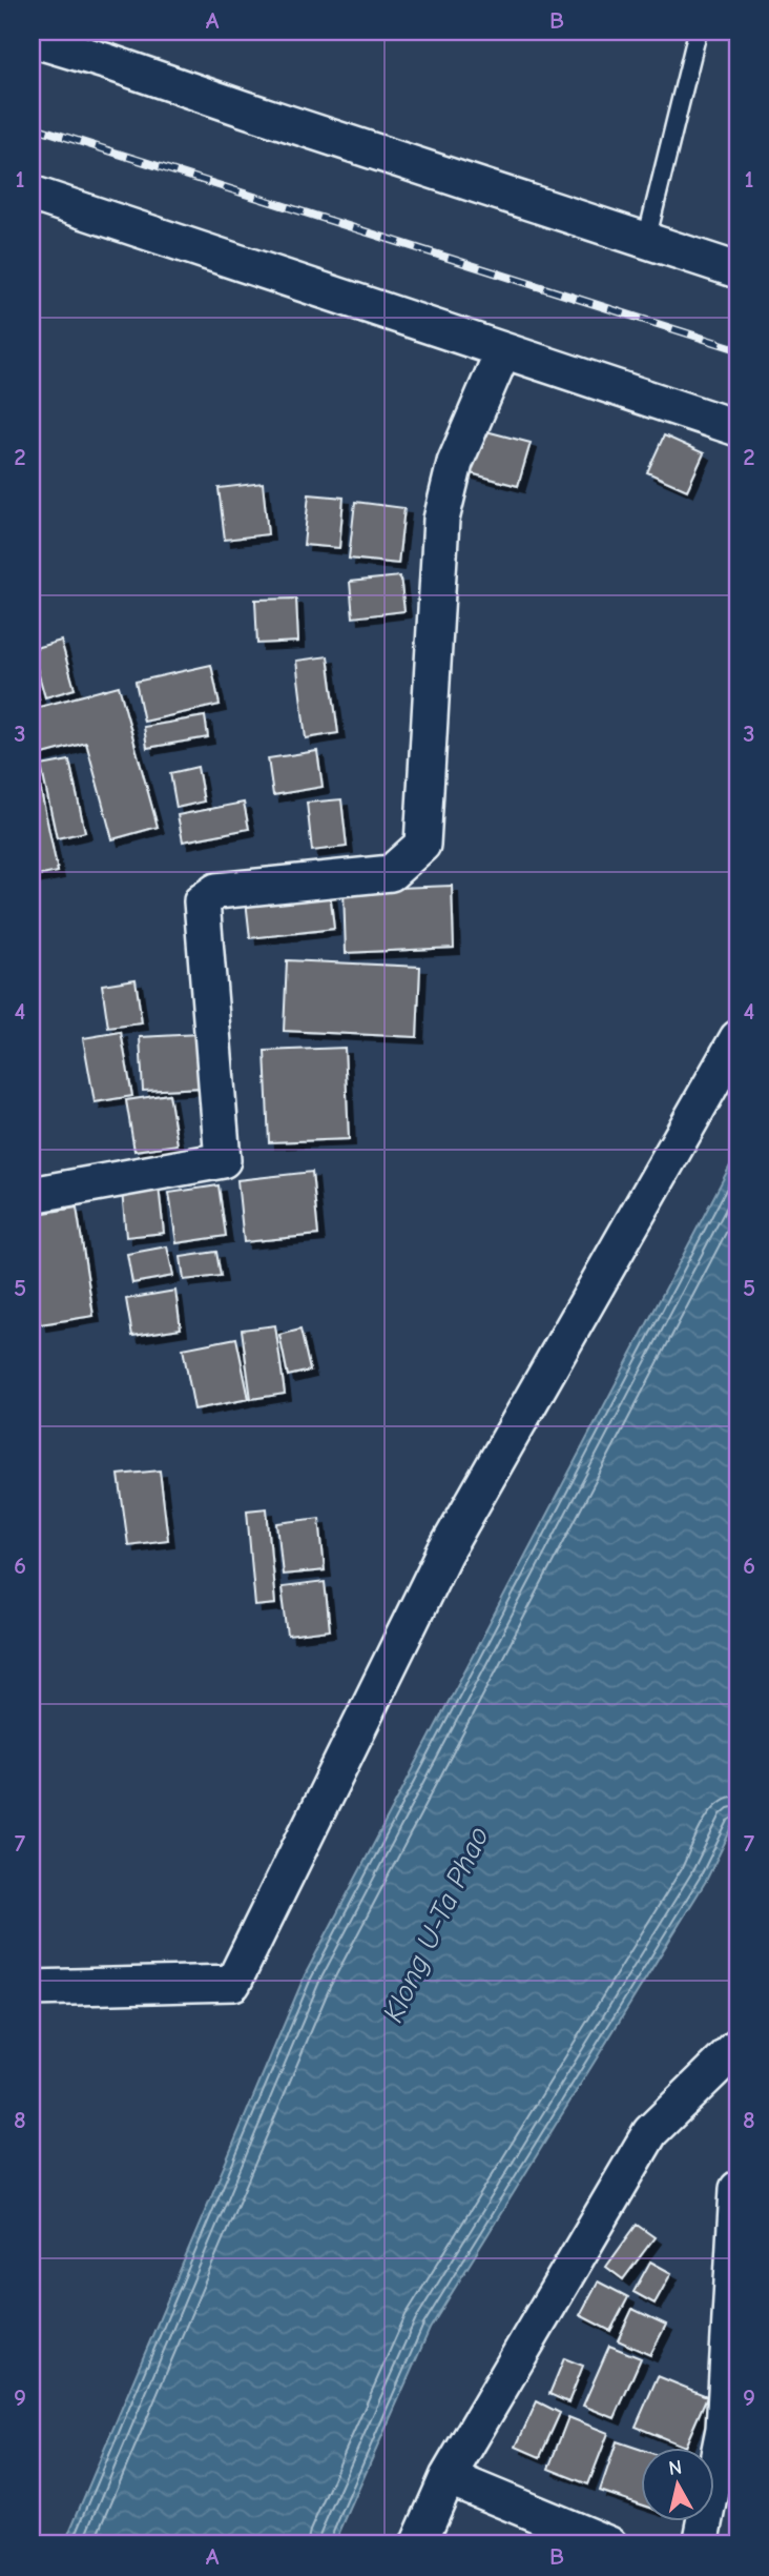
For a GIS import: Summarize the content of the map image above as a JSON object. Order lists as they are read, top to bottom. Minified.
{"water":["Klong U-Ta Phao"],"north":"top","grid":{"columns":["A","B"],"rows":["1","2","3","4","5","6","7","8","9"]}}
